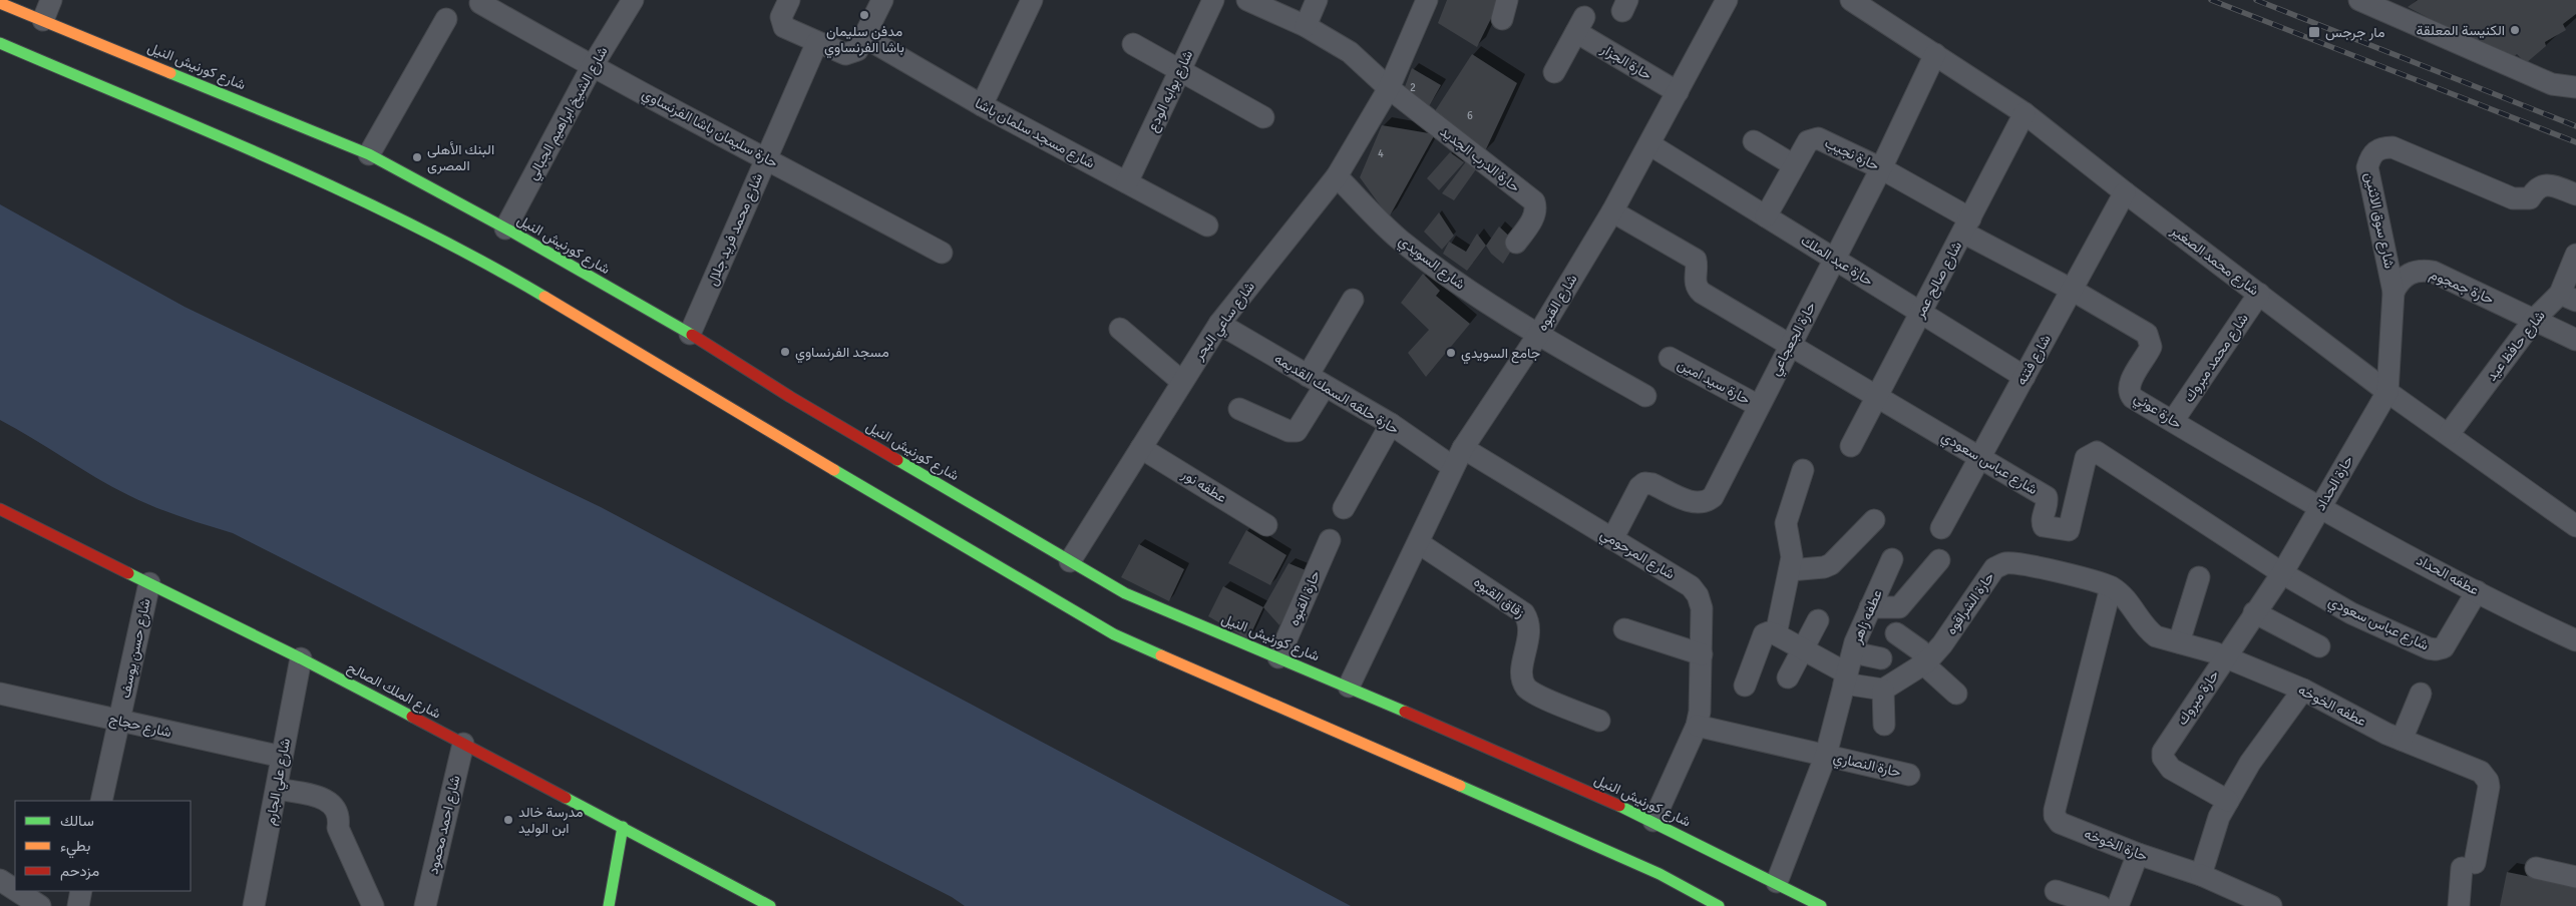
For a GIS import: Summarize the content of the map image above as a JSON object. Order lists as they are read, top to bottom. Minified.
{"streets":{"main road":["شارع كورنيش النيل","شارع الملك الصالح"],"street":["حارة الجزار","شارع بوابه الودع","شارع الشيخ ابراهيم الجبالي","حارة سليمان باشا الفرنساوي","شارع مسجد سلمان باشا","حارة نجيب","حارة الدرب الجديد","شارع سوق الاثنين","شارع محمد فريد جلال","حارة عبد الملك","شارع محمد الصغير","شارع السويدي","شارع صالح عمر","حارة جمجوم","شارع القبوه","شارع ساعي البحر","حارة الجعجاعي","شارع حافظ عيد","شارع محمد مبروك","شارع فتنه","حارة سيد امين","حارة حلقه السمك القديمه","حارة عوني","شارع عباس سعودي","حارة الحداد","عطفه نور","شارع المرحومي","عطفه الحداد","زقاق القبوه","حارة القبوه","حارة الشراقوه","عطفه زاهر","شارع حسن يوسف","حارة مبروك","عطفه الخوخه","شارع حجاج","حارة النصاري","شارع علي الجارم","شارع احمد محمود","حارة الخوخه"]},"crossings":[["حارة الجزار","شارع القبوه"],["شارع كورنيش النيل","شارع الشيخ ابراهيم الجبالي"],["شارع كورنيش النيل","شارع محمد فريد جلال"],["شارع كورنيش النيل","شارع القبوه"],["شارع كورنيش النيل","شارع ساعي البحر"],["شارع كورنيش النيل","شارع المرحومي"],["شارع كورنيش النيل","حارة القبوه"],["شارع بوابه الودع","شارع مسجد سلمان باشا"],["شارع الشيخ ابراهيم الجبالي","حارة سليمان باشا الفرنساوي"],["حارة سليمان باشا الفرنساوي","شارع محمد فريد جلال"],["حارة نجيب","حارة عبد الملك"],["حارة نجيب","شارع صالح عمر"],["حارة نجيب","حارة الجعجاعي"],["حارة نجيب","حارة عوني"],["حارة الدرب الجديد","شارع ساعي البحر"],["شارع سوق الاثنين","شارع محمد الصغير"],["شارع سوق الاثنين","حارة جمجوم"],["شارع سوق الاثنين","حارة الحداد"],["حارة عبد الملك","شارع صالح عمر"],["حارة عبد الملك","شارع القبوه"],["حارة عبد الملك","حارة الجعجاعي"],["حارة عبد الملك","شارع فتنه"],["شارع محمد الصغير","شارع صالح عمر"],["شارع محمد الصغير","حارة الجعجاعي"],["شارع محمد الصغير","شارع حافظ عيد"],["شارع محمد الصغير","شارع محمد مبروك"],["شارع محمد الصغير","شارع فتنه"],["شارع محمد الصغير","حارة الحداد"],["شارع السويدي","شارع القبوه"],["شارع السويدي","شارع ساعي البحر"],["شارع صالح عمر","حارة عوني"],["شارع صالح عمر","شارع عباس سعودي"],["حارة جمجوم","شارع حافظ عيد"],["شارع القبوه","حارة حلقه السمك القديمه"],["شارع القبوه","شارع عباس سعودي"],["شارع القبوه","شارع المرحومي"],["شارع القبوه","زقاق القبوه"],["شارع ساعي البحر","حارة حلقه السمك القديمه"],["شارع ساعي البحر","عطفه نور"],["حارة الجعجاعي","حارة سيد امين"],["حارة الجعجاعي","شارع عباس سعودي"],["حارة الجعجاعي","شارع المرحومي"],["شارع محمد مبروك","حارة عوني"],["شارع فتنه","حارة عوني"],["شارع فتنه","شارع عباس سعودي"],["حارة عوني","حارة الحداد"],["حارة عوني","عطفه الحداد"],["شارع عباس سعودي","حارة الحداد"],["شارع عباس سعودي","عطفه الحداد"],["شارع عباس سعودي","حارة مبروك"],["حارة الحداد","عطفه الحداد"],["حارة الحداد","حارة مبروك"],["حارة الشراقوه","عطفه الخوخه"],["حارة الشراقوه","حارة الخوخه"],["شارع حسن يوسف","شارع الملك الصالح"],["شارع حسن يوسف","شارع حجاج"],["شارع الملك الصالح","شارع علي الجارم"],["شارع الملك الصالح","شارع احمد محمود"],["حارة مبروك","عطفه الخوخه"],["عطفه الخوخه","حارة الخوخه"],["شارع حجاج","شارع علي الجارم"]],"places":{"other":["مدفن سليمان باشا الفرنساوي","الكنيسة المعلقة","البنك الأهلى المصرى","مسجد الفرنساوي","جامع السويدي","مدرسة خالد ابن الوليد"],"transit":["مار جرجس"]},"house_numbers":["2","6","4"],"legend":["سالك","بطيء","مزدحم"]}
